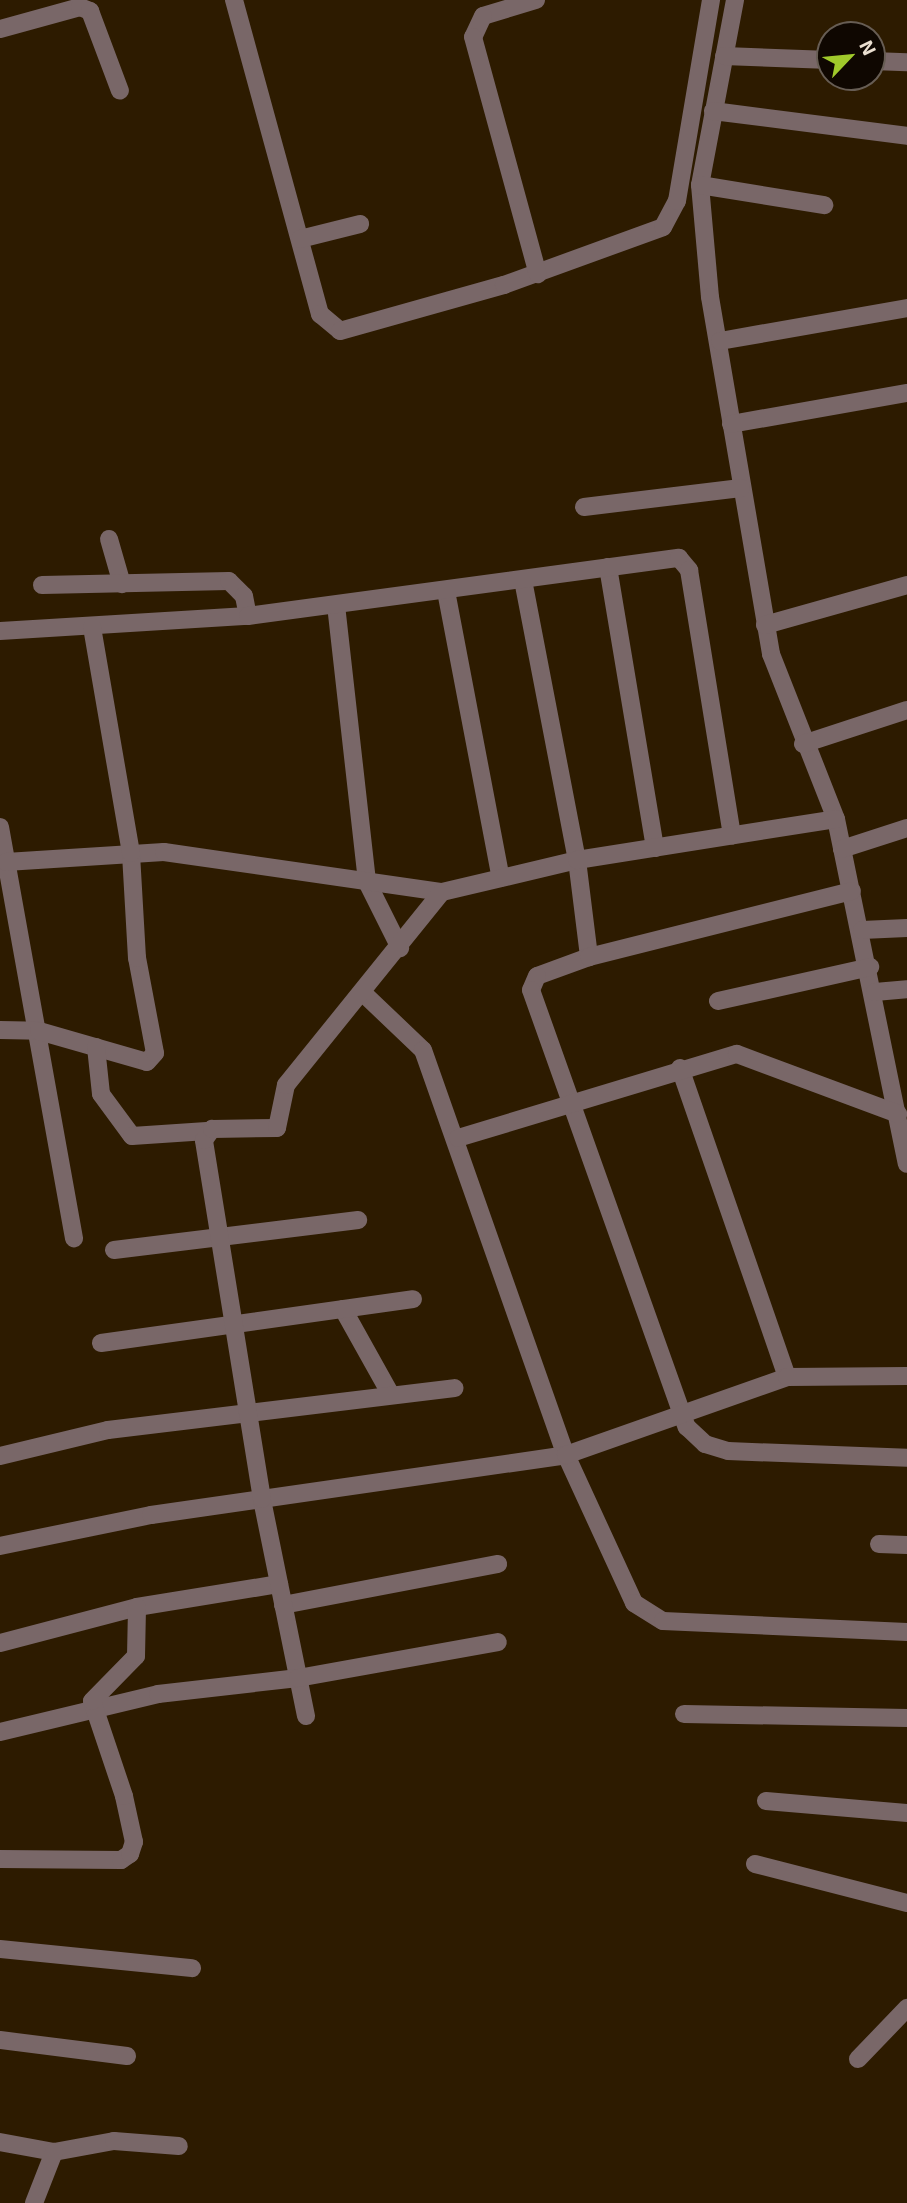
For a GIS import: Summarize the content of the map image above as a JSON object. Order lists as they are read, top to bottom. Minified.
{"north":"top right"}
